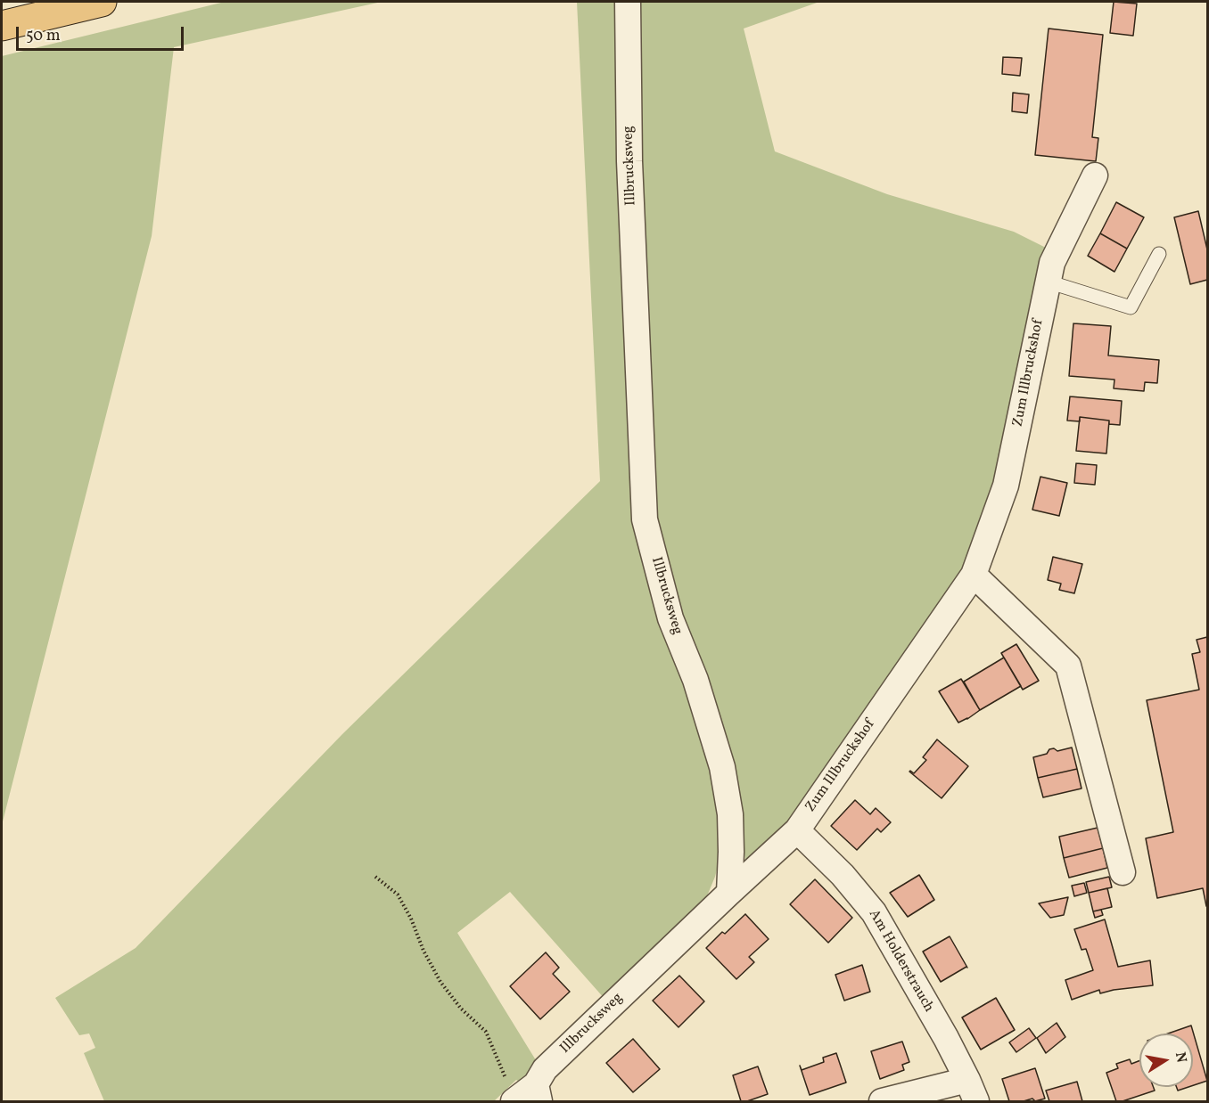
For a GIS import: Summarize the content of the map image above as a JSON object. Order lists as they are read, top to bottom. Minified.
{"streets":{"street":["Illbrucksweg","Zum Illbruckshof","Am Holderstrauch"]},"crossings":[["Illbrucksweg","Zum Illbruckshof"],["Zum Illbruckshof","Am Holderstrauch"]],"scale_bar":"50 m","north":"right"}
